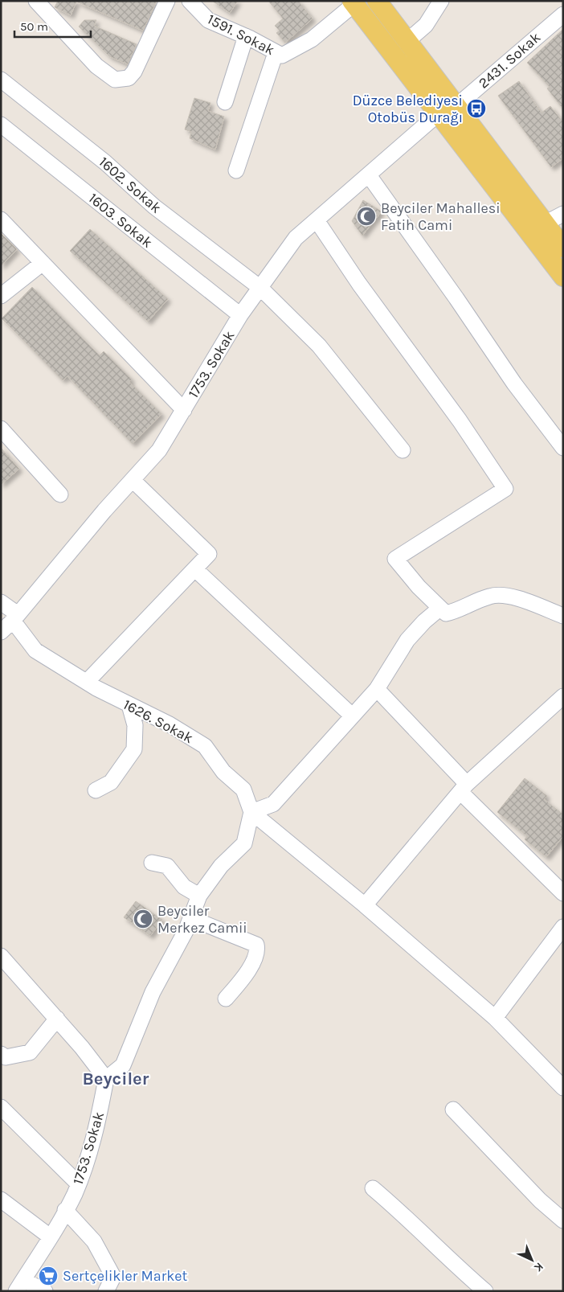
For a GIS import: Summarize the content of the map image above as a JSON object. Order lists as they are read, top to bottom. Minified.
{"streets":{"street":["1591. Sokak","2431. Sokak","1602. Sokak","1603. Sokak","1753. Sokak","1626. Sokak"]},"crossings":[["1602. Sokak","1753. Sokak"],["1603. Sokak","1753. Sokak"],["1753. Sokak","1626. Sokak"]],"districts":["Beyciler"],"places":{"bus stop":["Düzce Belediyesi Otobüs Durağı"],"mosque":["Beyciler Mahallesi Fatih Cami","Beyciler Merkez Camii"],"supermarket":["Sertçelikler Market"]},"scale_bar":"50 m","north":"bottom right"}
